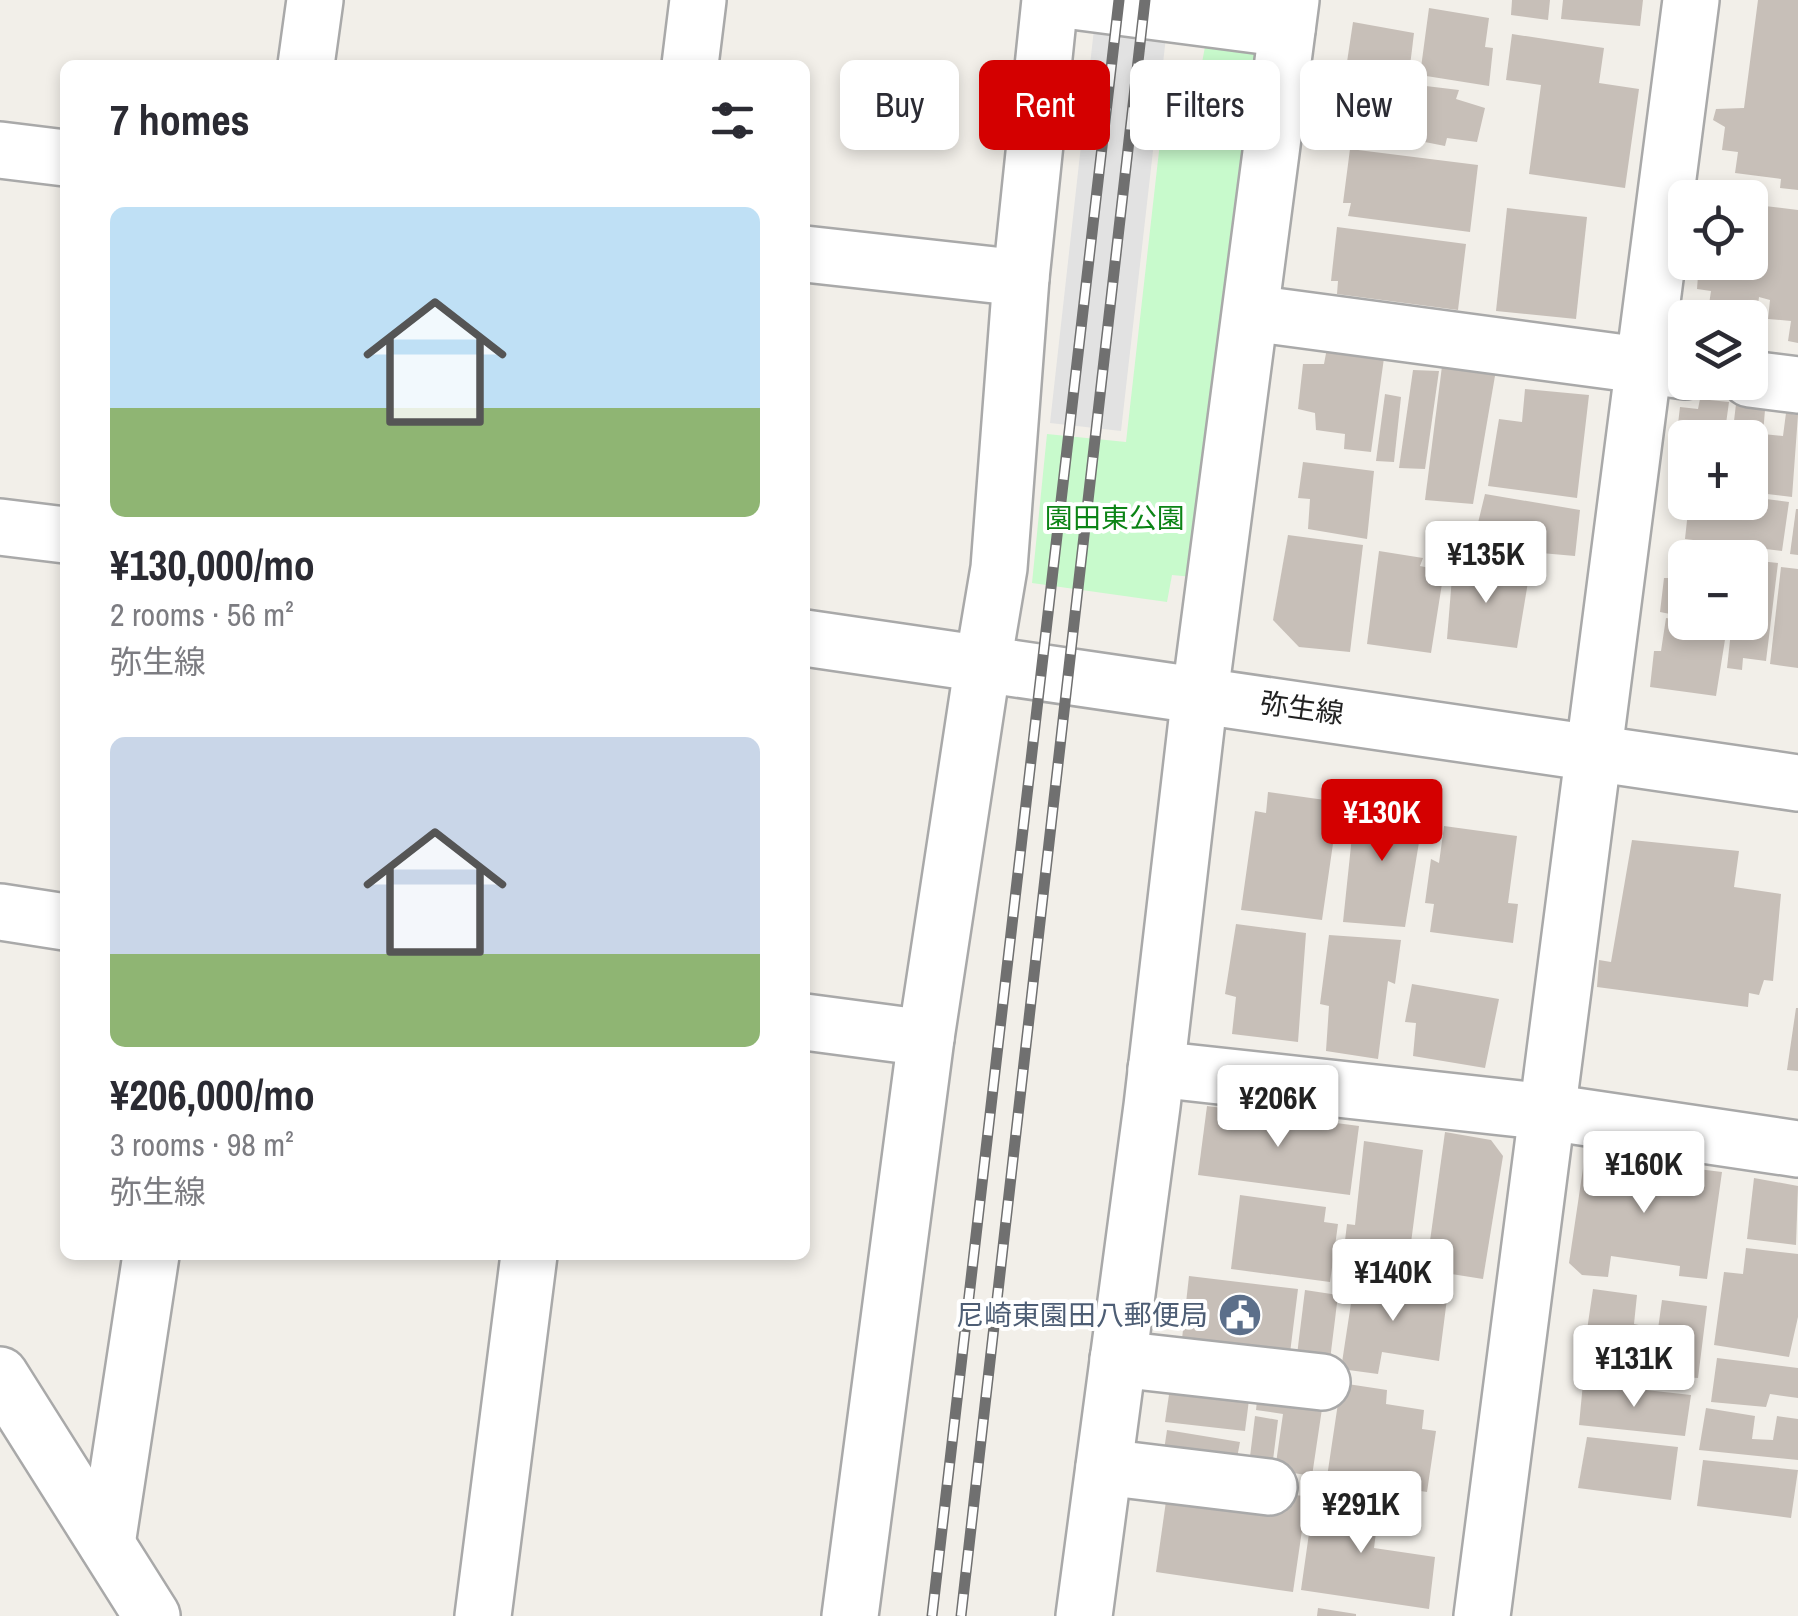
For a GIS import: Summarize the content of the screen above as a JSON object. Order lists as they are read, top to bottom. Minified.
{"streets":{"street":["弥生線"]},"parks":["園田東公園"],"places":{"public building":["尼崎東園田八郵便局"]},"page":{"chip":["Buy","Rent","Filters","New"],"heading":"7 homes","map_buttons":["+","−"],"list":[{"name":"¥130,000/mo","note":"2 rooms · 56 m² · 弥生線"},{"name":"¥206,000/mo","note":"3 rooms · 98 m² · 弥生線"}],"price":["¥135K","¥130K","¥206K","¥160K","¥140K","¥131K","¥291K"]}}
